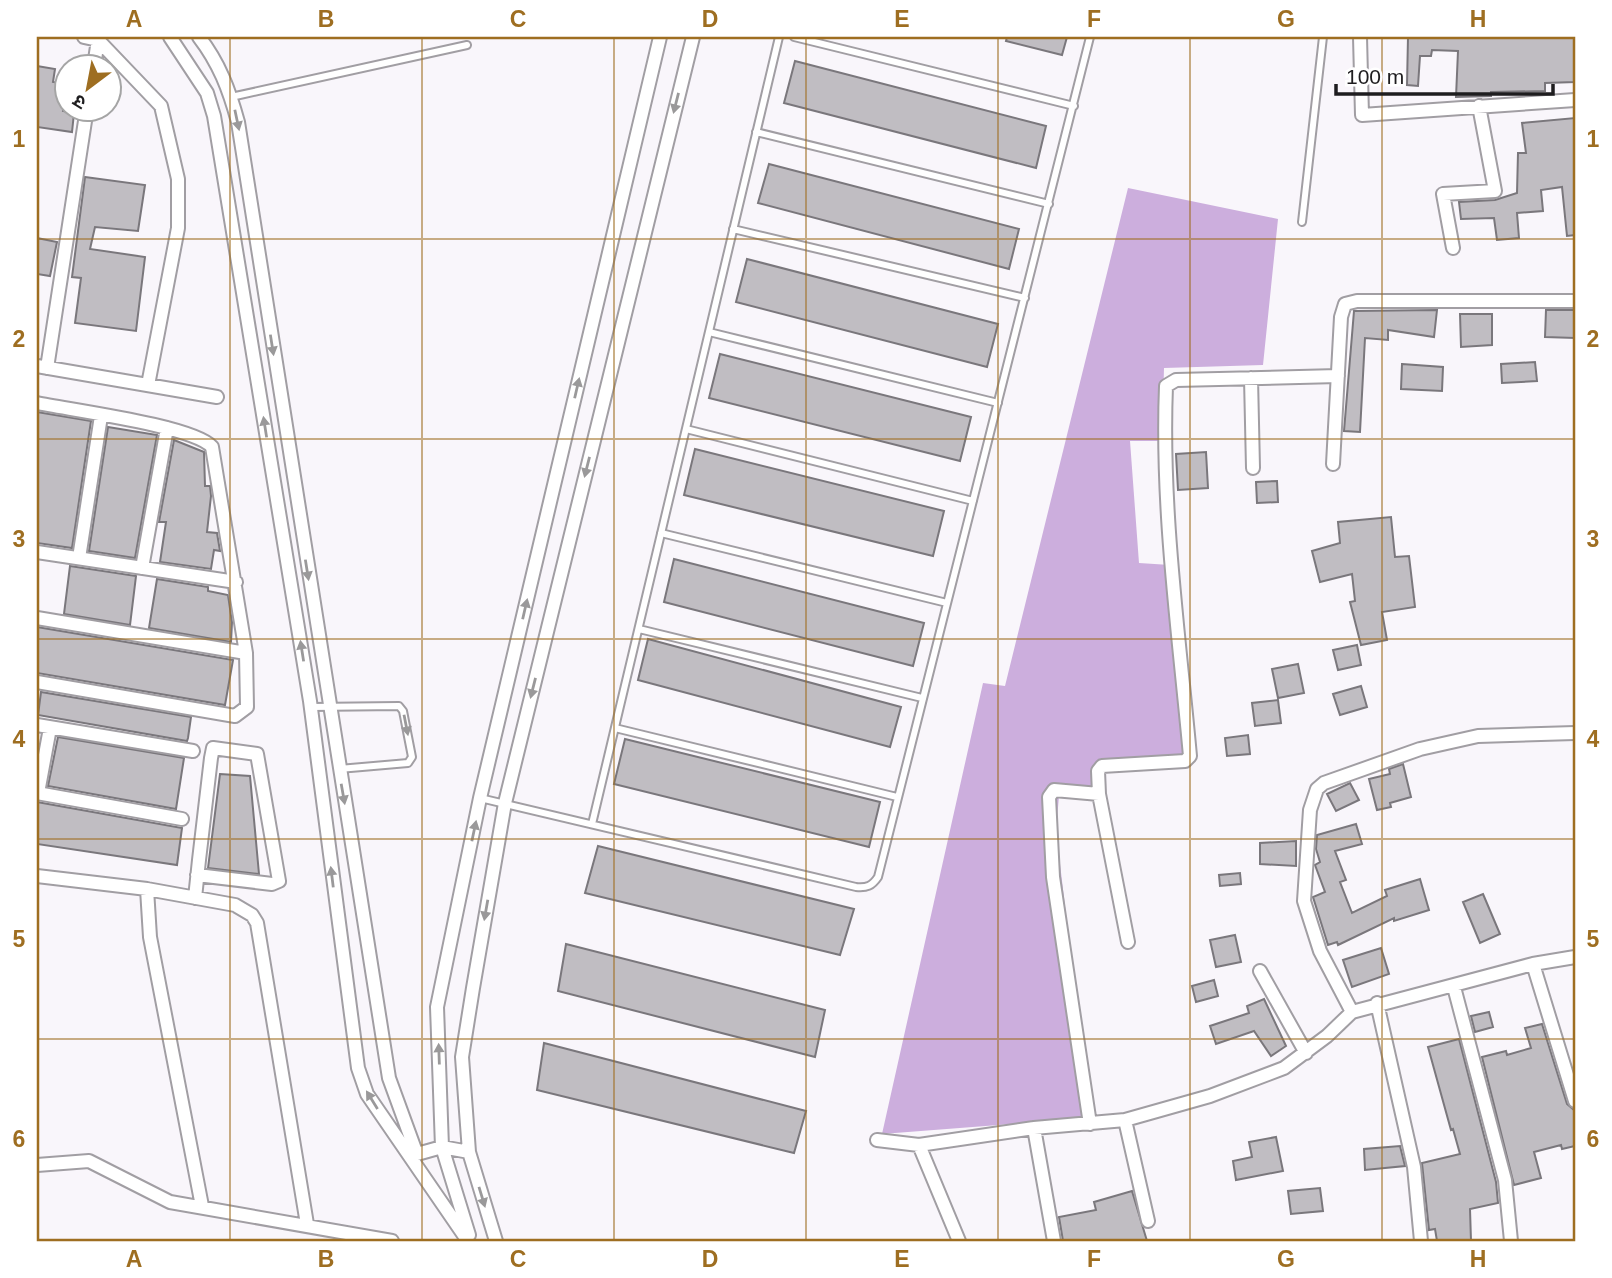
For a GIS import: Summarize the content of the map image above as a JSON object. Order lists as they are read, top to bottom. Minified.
{"scale_bar":"100 m","north":"bottom left","grid":{"columns":["A","B","C","D","E","F","G","H"],"rows":["1","2","3","4","5","6"]}}
